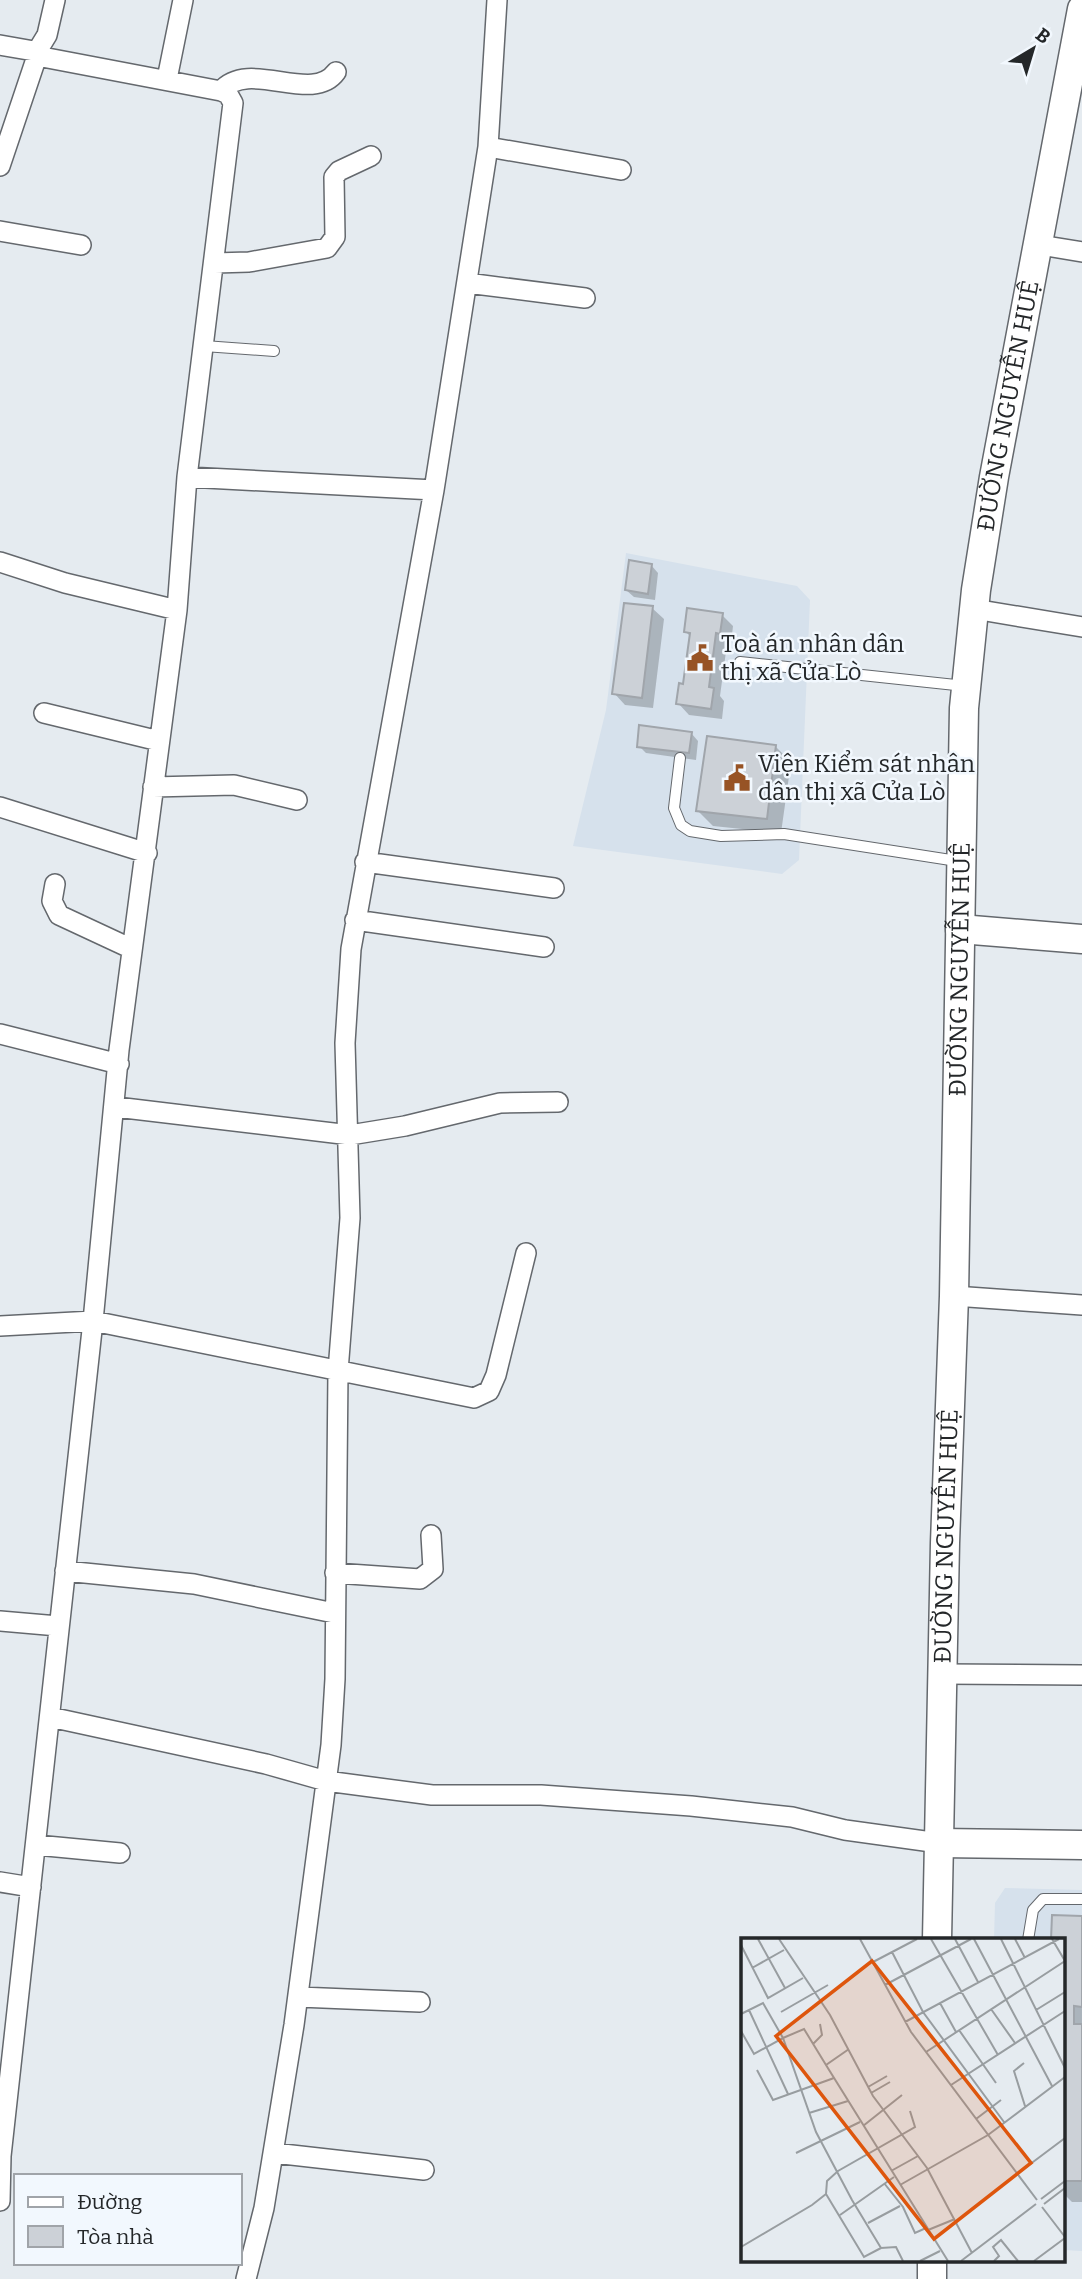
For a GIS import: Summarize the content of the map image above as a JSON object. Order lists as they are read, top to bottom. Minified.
{"streets":{"street":["ĐƯỜNG NGUYỄN HUỆ"]},"places":{"public building":["Toà án nhân dân thị xã Cửa Lò","Viện Kiểm sát nhân dân thị xã Cửa Lò"]},"legend":["Đường","Tòa nhà"],"north":"top right"}
